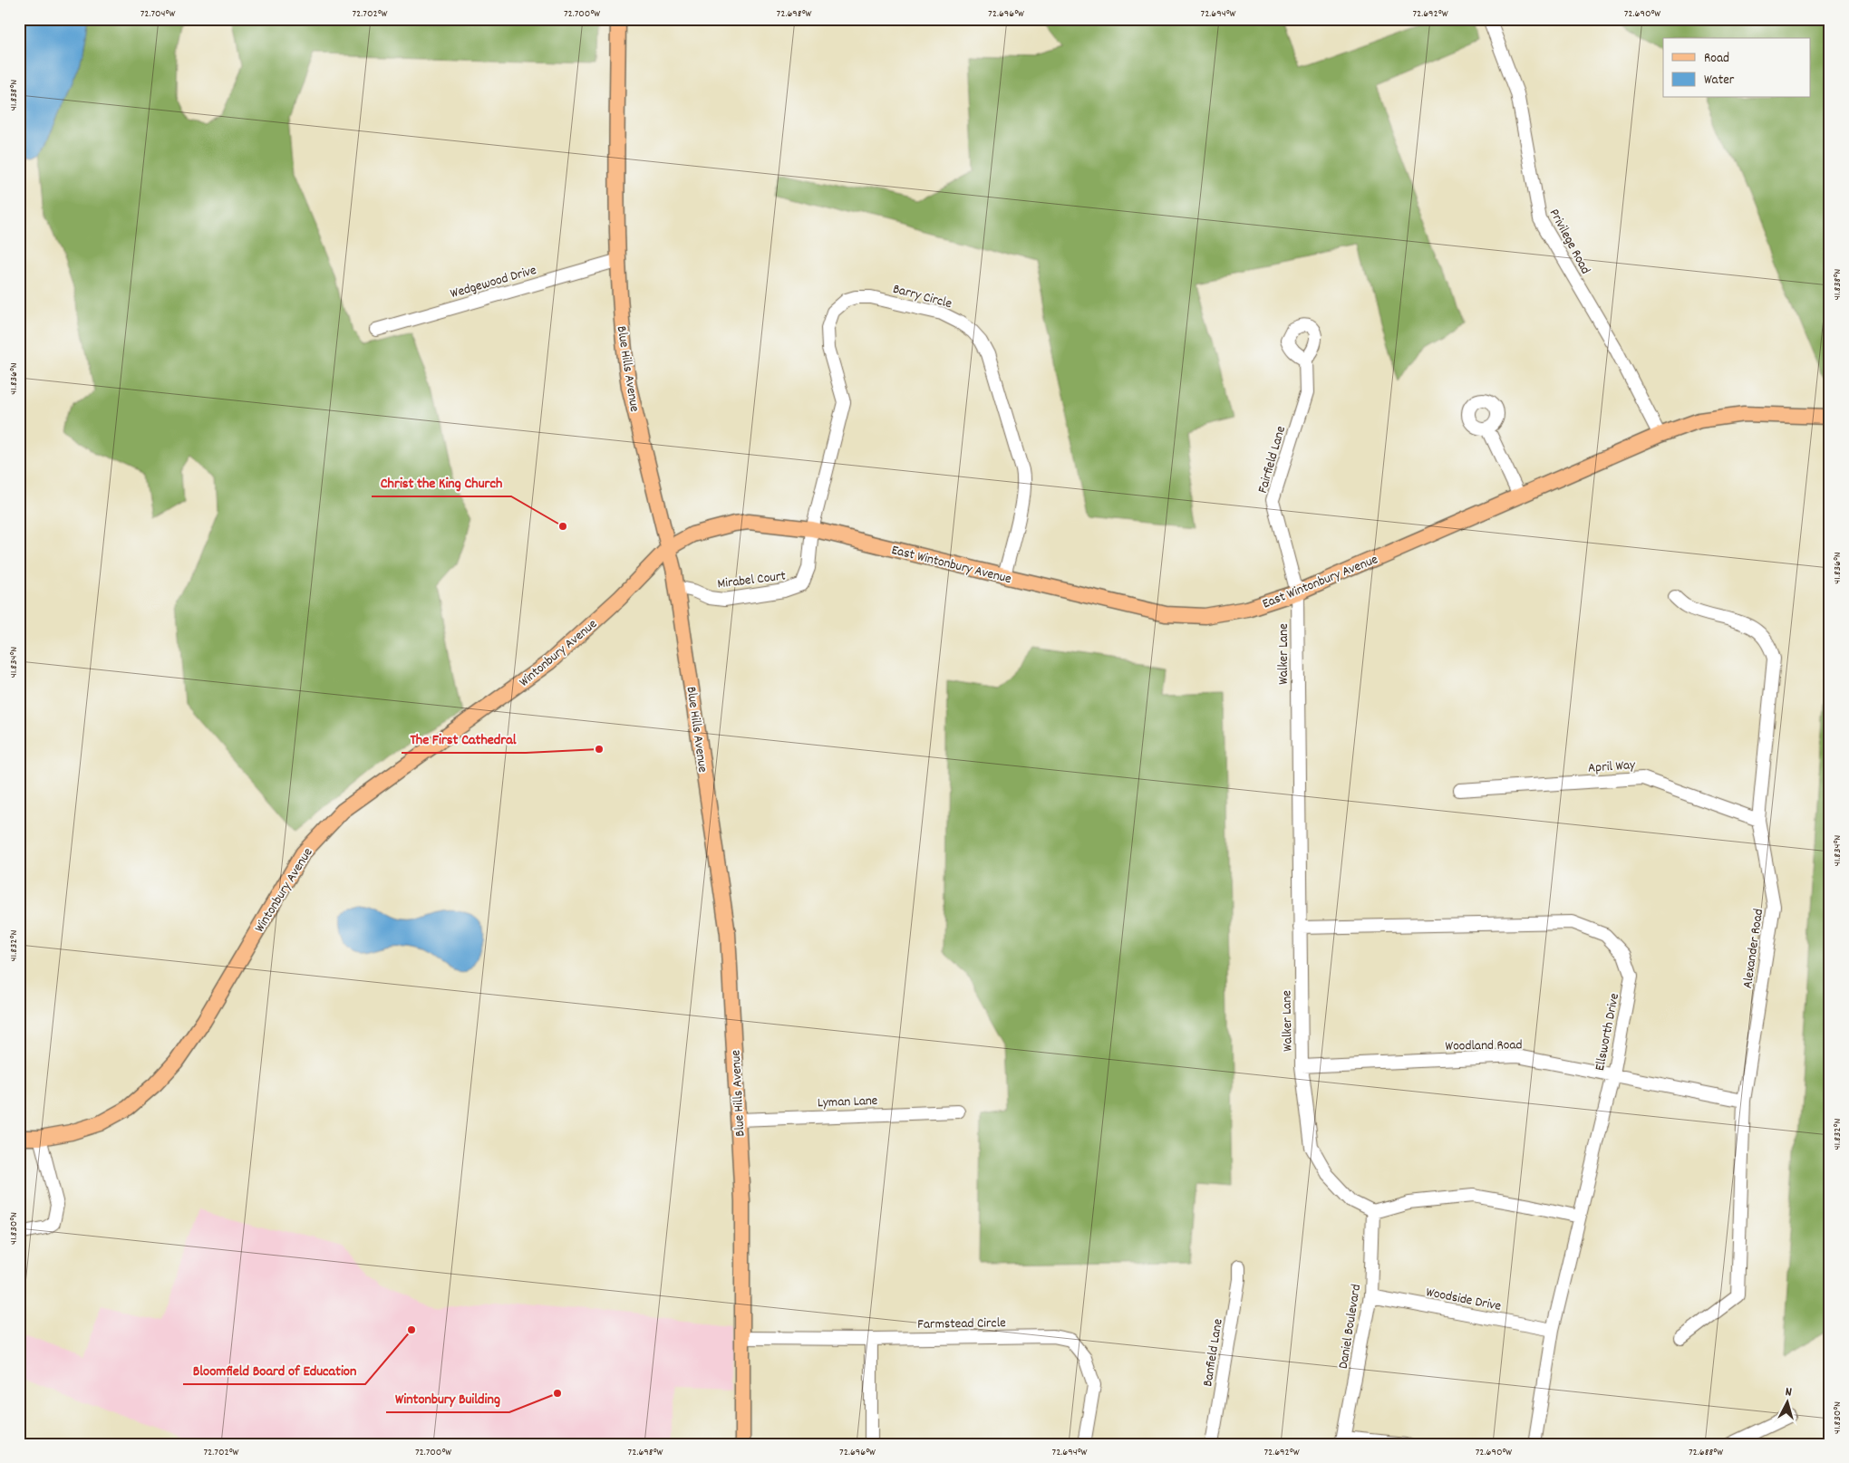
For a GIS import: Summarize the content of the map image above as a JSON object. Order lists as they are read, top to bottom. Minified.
{"streets":{"main road":["Blue Hills Avenue","East Wintonbury Avenue","Wintonbury Avenue"],"street":["Privilege Road","Wedgewood Drive","Barry Circle","Fairfield Lane","Mirabel Court","Walker Lane","April Way","Alexander Road","Ellsworth Drive","Woodland Road","Lyman Lane","Woodside Drive","Farmstead Circle","Daniel Boulevard","Banfield Lane"]},"crossings":[["Privilege Road","East Wintonbury Avenue"],["Wedgewood Drive","Blue Hills Avenue"],["Barry Circle","East Wintonbury Avenue"],["Barry Circle","Mirabel Court"],["Blue Hills Avenue","East Wintonbury Avenue"],["Blue Hills Avenue","Mirabel Court"],["Blue Hills Avenue","Wintonbury Avenue"],["Blue Hills Avenue","Lyman Lane"],["Blue Hills Avenue","Farmstead Circle"],["Fairfield Lane","East Wintonbury Avenue"],["Fairfield Lane","Walker Lane"],["East Wintonbury Avenue","Mirabel Court"],["East Wintonbury Avenue","Wintonbury Avenue"],["East Wintonbury Avenue","Walker Lane"],["Walker Lane","Ellsworth Drive"],["Walker Lane","Woodland Road"],["Walker Lane","Daniel Boulevard"],["April Way","Alexander Road"],["Alexander Road","Woodland Road"],["Ellsworth Drive","Woodland Road"],["Ellsworth Drive","Woodside Drive"],["Woodside Drive","Daniel Boulevard"]],"places":["Christ the King Church","The First Cathedral","Bloomfield Board of Education","Wintonbury Building"],"legend":["Road","Water"],"north":"top","coordinates":["72.704°W","72.702°W","72.700°W","72.698°W","72.696°W","72.694°W","72.692°W","72.690°W","41.838°N","41.836°N","41.834°N","41.832°N","41.830°N","72.688°W"]}
